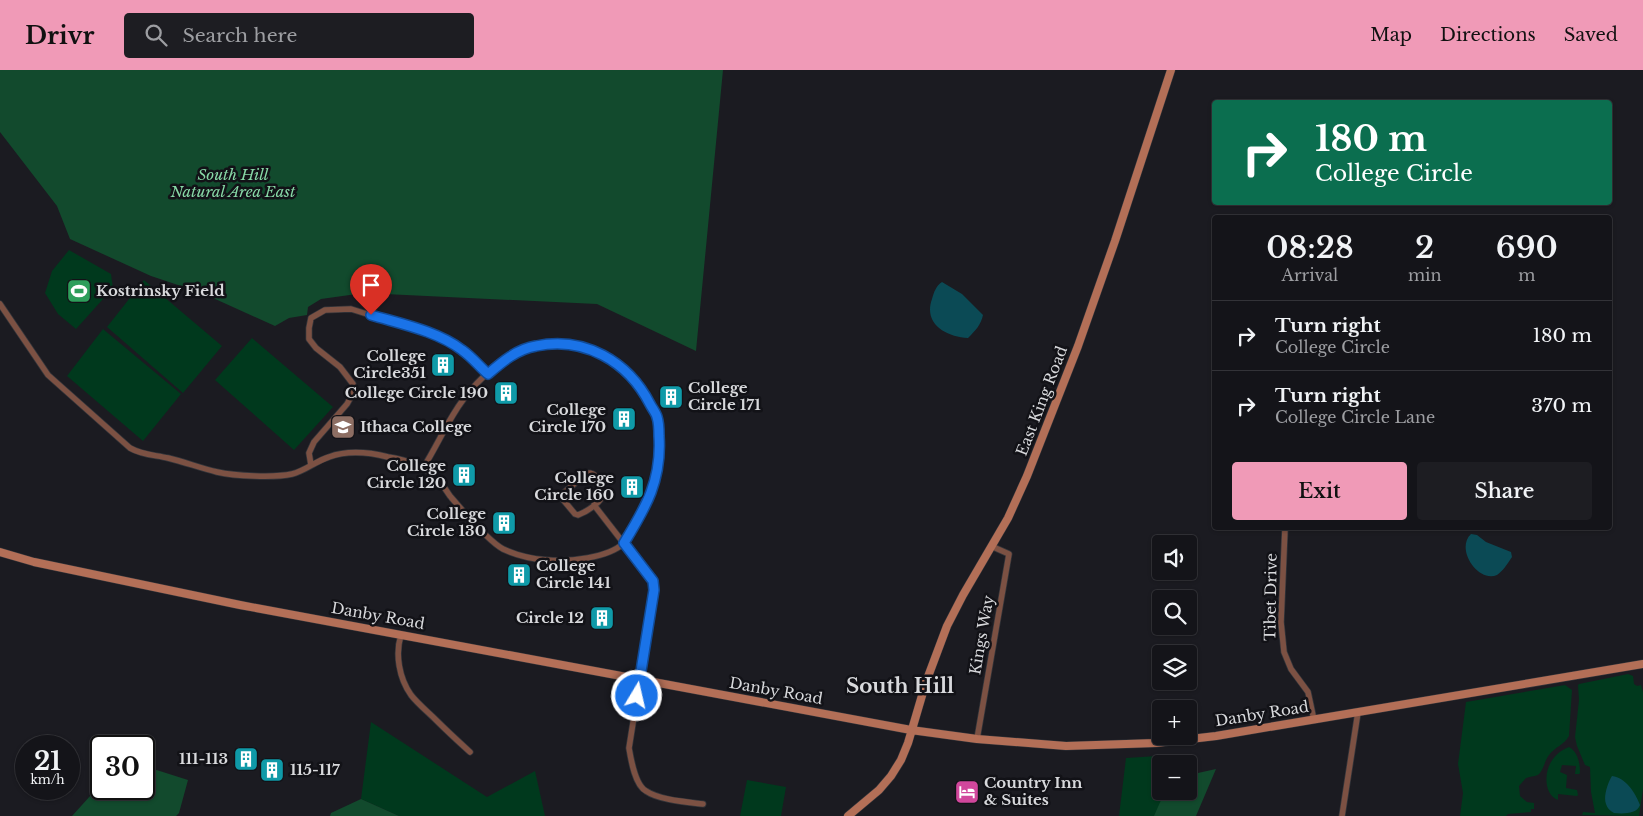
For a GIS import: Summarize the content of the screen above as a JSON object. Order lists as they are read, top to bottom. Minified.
{"streets":{"main road":["East King Road","Danby Road"],"street":["Tibet Drive","Kings Way"]},"crossings":[["East King Road","Danby Road"],["East King Road","Kings Way"],["Tibet Drive","Danby Road"],["Danby Road","Kings Way"]],"districts":["South Hill"],"parks":["South Hill Natural Area East"],"places":{"sports":["Kostrinsky Field"],"building":["College Circle351","College Circle 190","College Circle 171","College Circle 170","College Circle 120","College Circle 160","College Circle 130","College Circle 141","Circle 12","111-113","115-117"],"school or university":["Ithaca College"],"hotel":["Country Inn & Suites"]},"page":{"header":"Drivr","search":"Search here","nav":["Map","Directions","Saved"],"turn":["180 m","College Circle"],"eta":["08:28","Arrival","2","min","690","m"],"list":[{"name":"Turn right","note":"College Circle","value":"180 m"},{"name":"Turn right","note":"College Circle Lane","value":"370 m"}],"buttons":["Exit","Share"],"map_buttons":["+","−"],"speed":"21 km/h","limit":"30"}}
